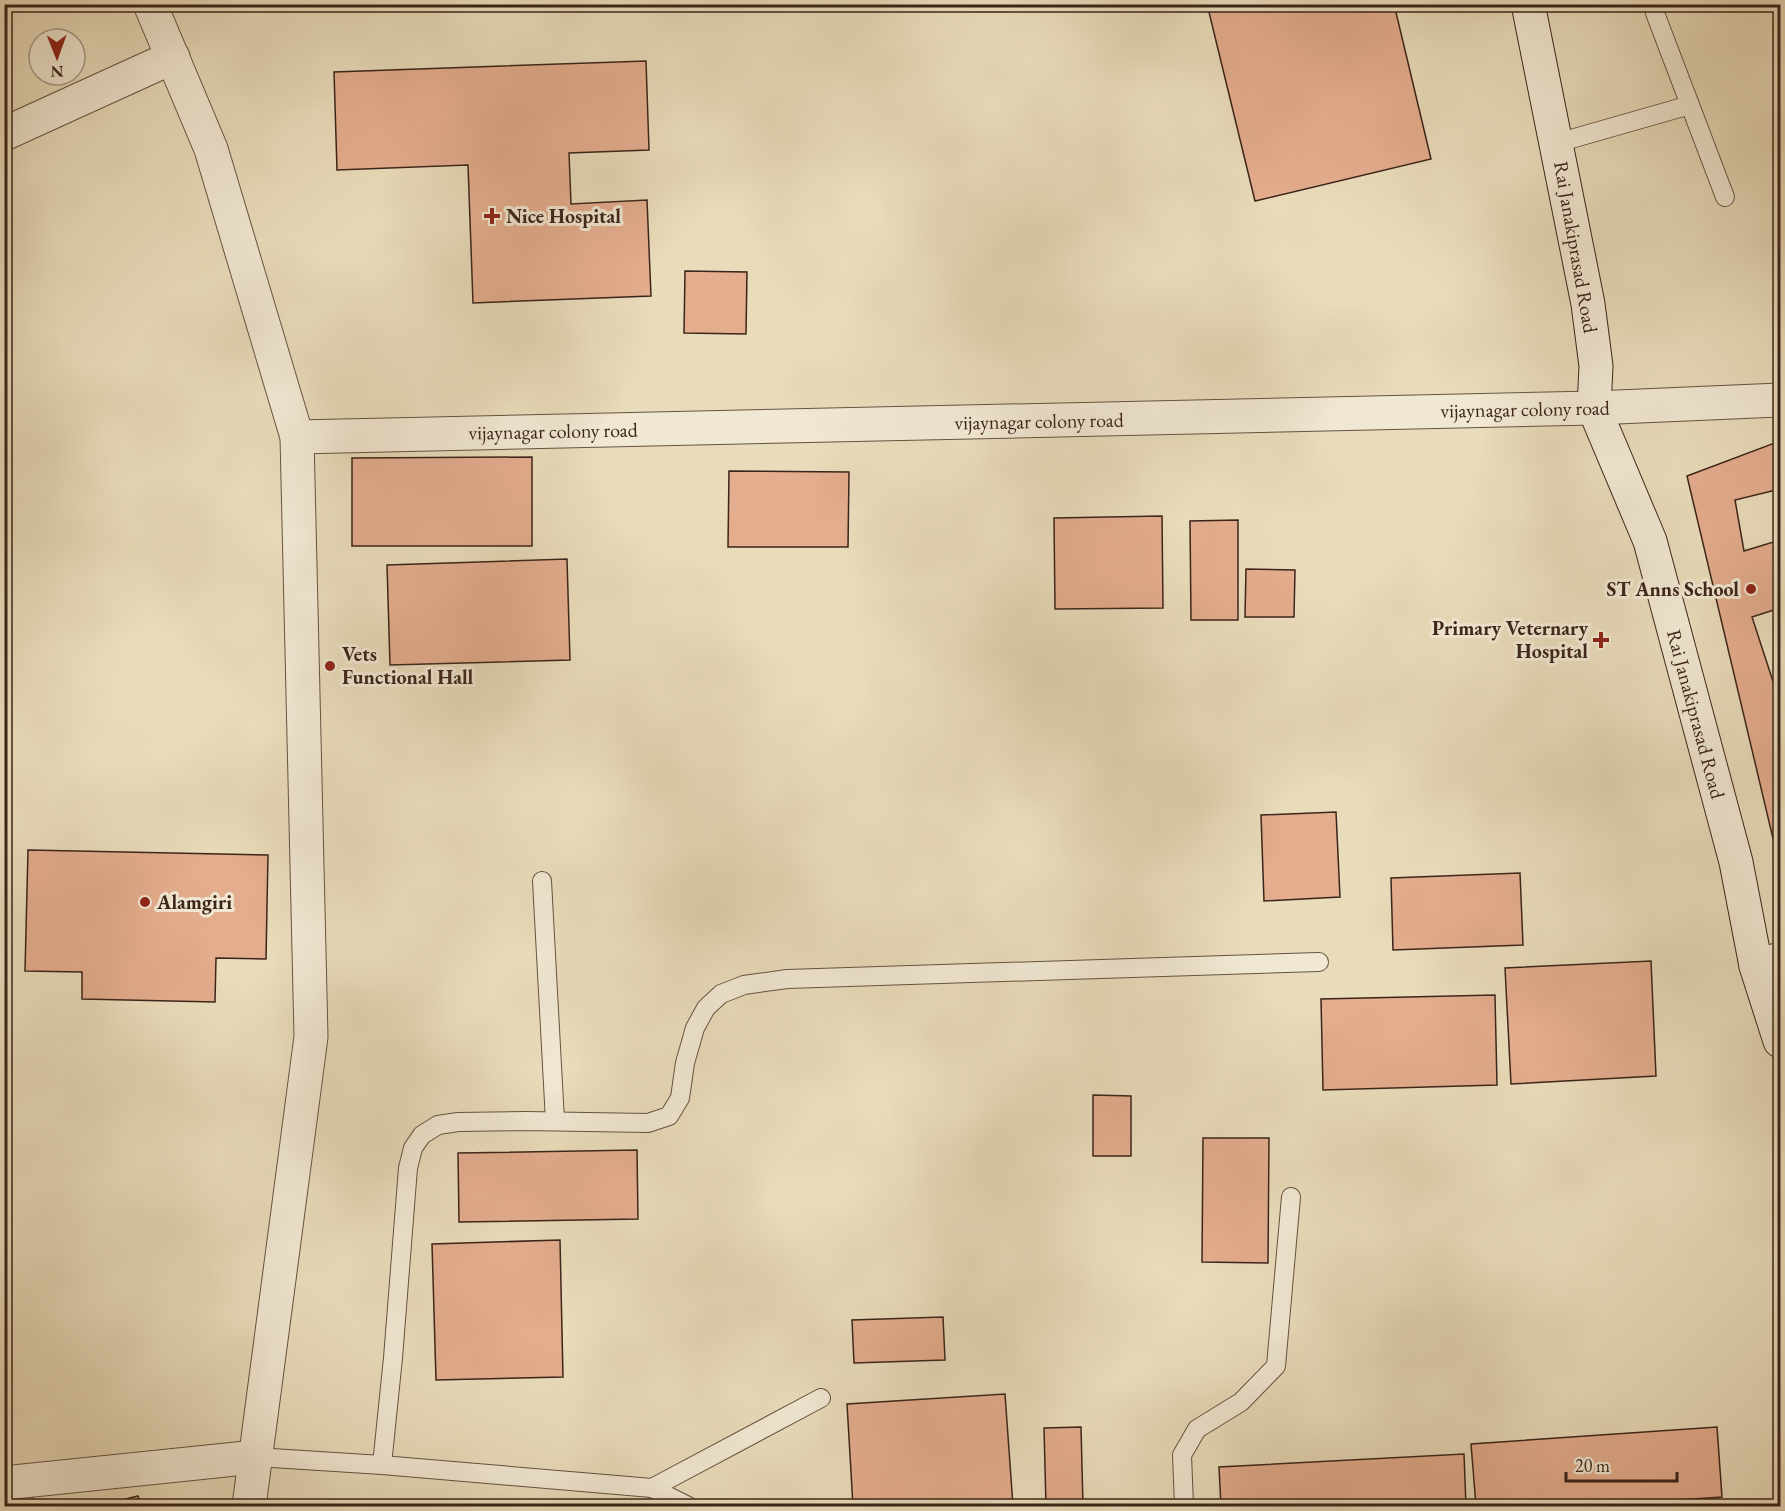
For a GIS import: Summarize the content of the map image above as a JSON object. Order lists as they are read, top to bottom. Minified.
{"streets":{"street":["Rai Janakiprasad Road","vijaynagar colony road"]},"crossings":[["Rai Janakiprasad Road","vijaynagar colony road"]],"places":{"health":["Nice Hospital","Primary Veternary Hospital"],"other":["ST Anns School","Vets Functional Hall","Alamgiri"]},"scale_bar":"20 m","north":"bottom"}
